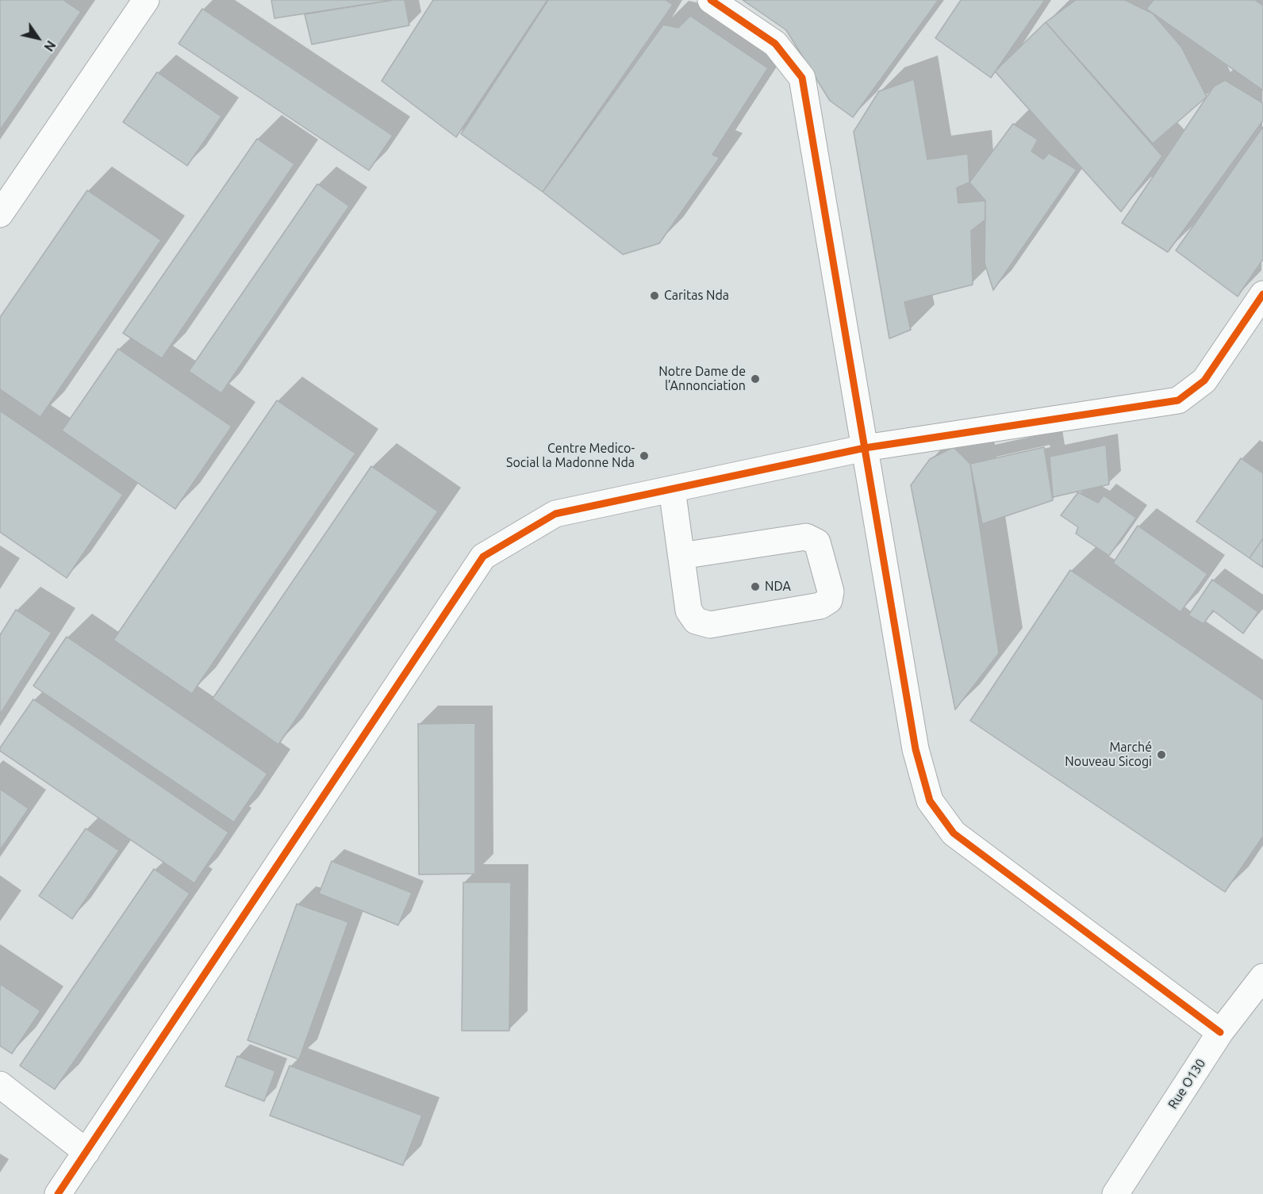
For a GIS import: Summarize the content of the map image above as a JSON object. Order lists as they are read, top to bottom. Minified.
{"streets":{"street":["Rue O130"]},"places":["Caritas Nda","Notre Dame de l’Annonciation","Centre Medico- Social la Madonne Nda","NDA","Marché Nouveau Sicogi"],"north":"bottom right"}
